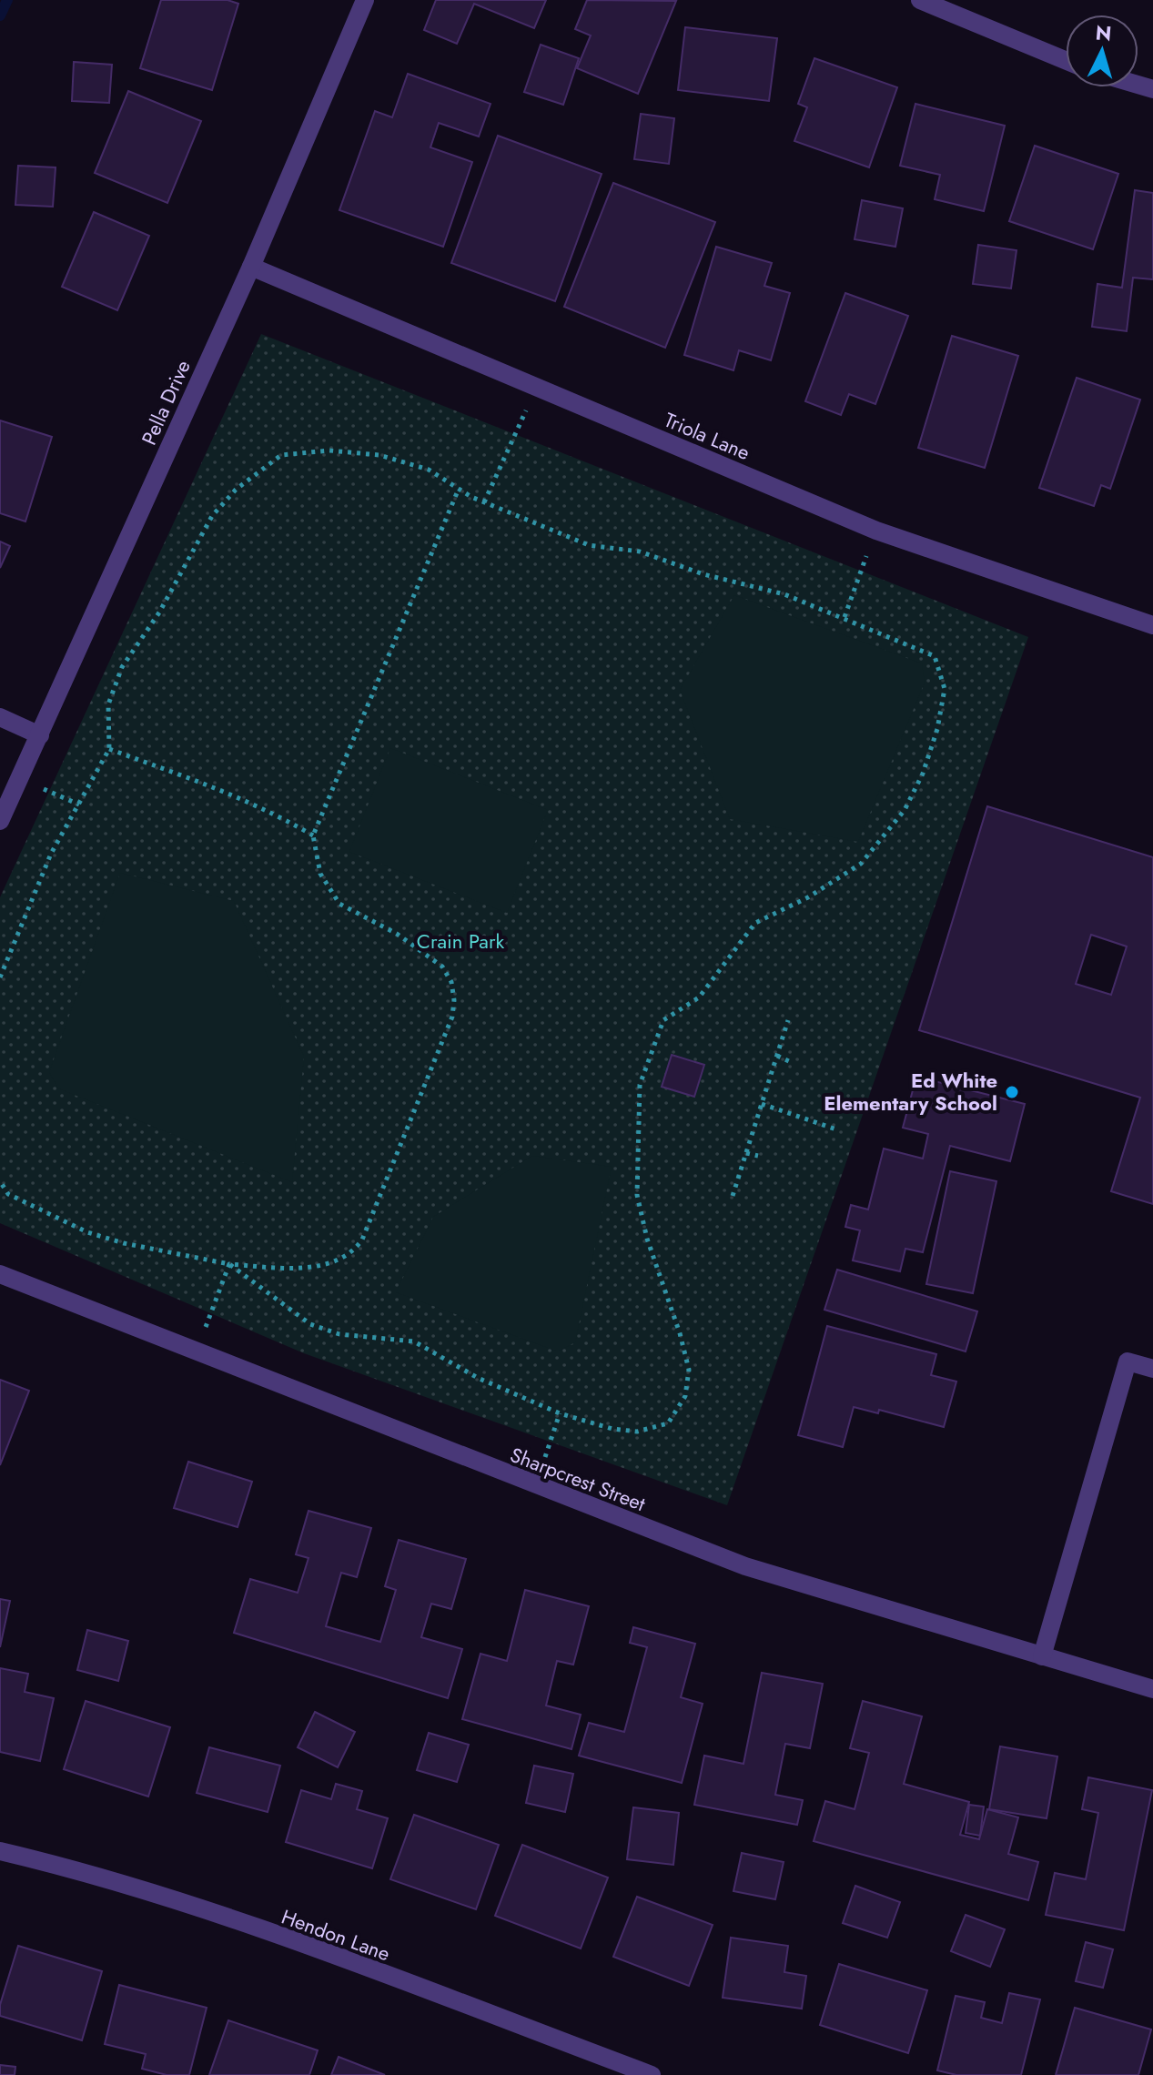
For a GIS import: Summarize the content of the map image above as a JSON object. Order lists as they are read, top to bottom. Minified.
{"streets":{"street":["Pella Drive","Triola Lane","Sharpcrest Street","Hendon Lane"]},"crossings":[["Pella Drive","Triola Lane"]],"parks":["Crain Park"],"places":["Ed White Elementary School"],"north":"top"}
